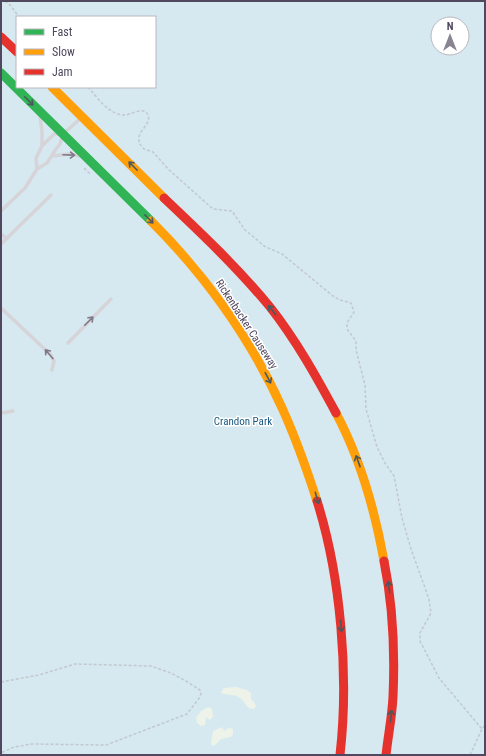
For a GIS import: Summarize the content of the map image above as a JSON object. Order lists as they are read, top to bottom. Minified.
{"streets":{"main road":["Rickenbacker Causeway"]},"parks":["Crandon Park"],"legend":["Fast","Slow","Jam"],"north":"top"}
